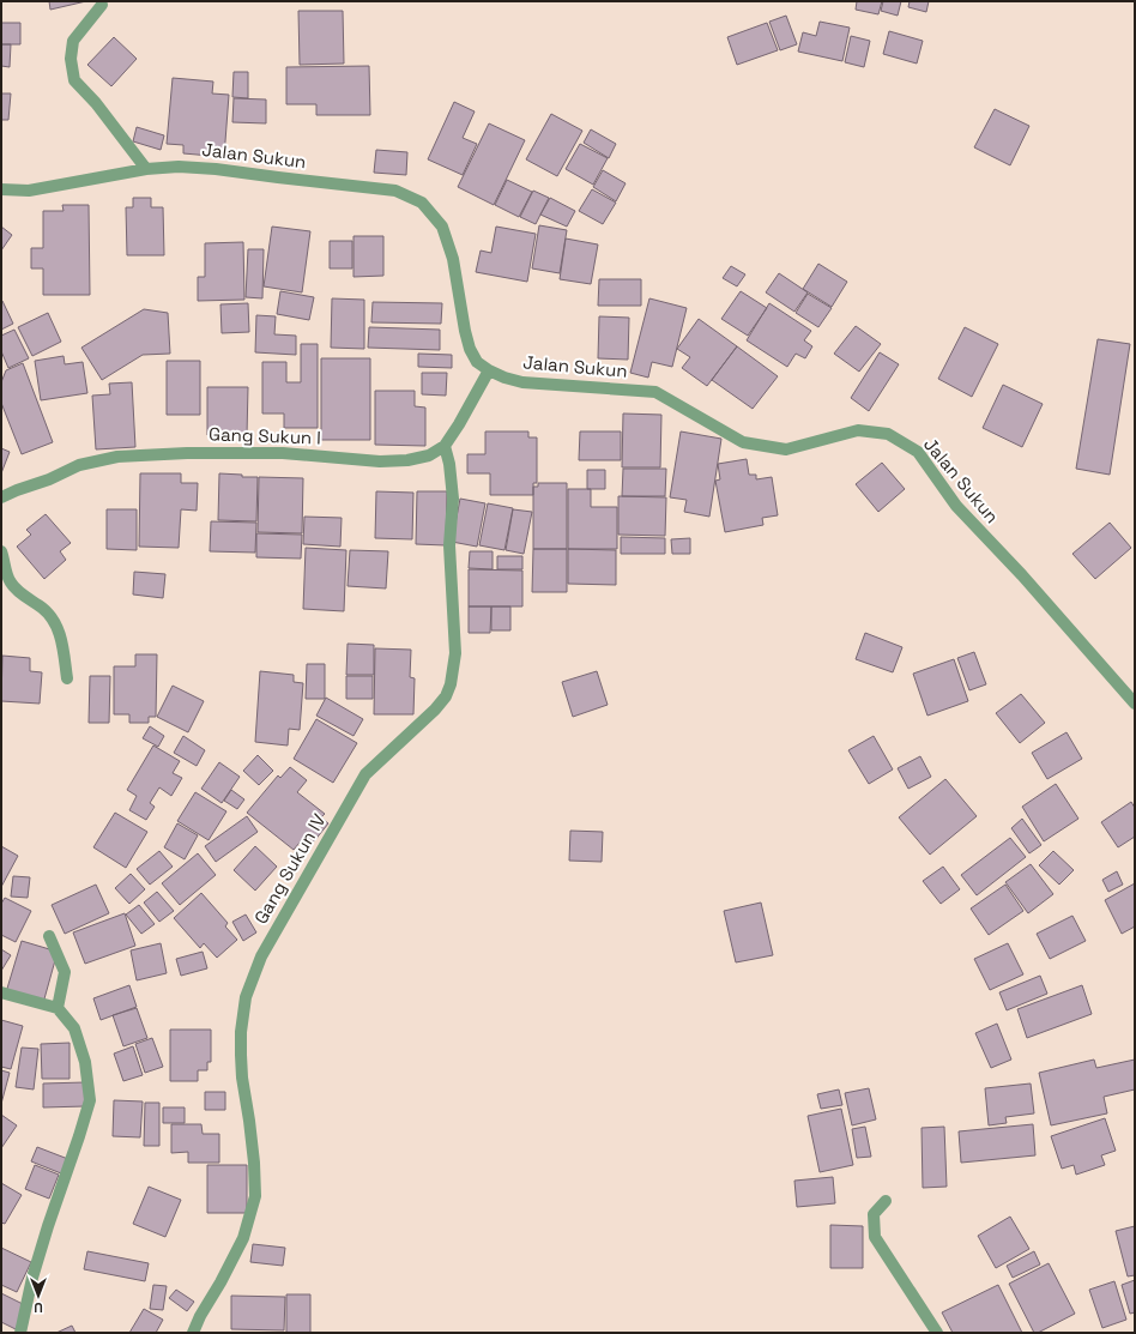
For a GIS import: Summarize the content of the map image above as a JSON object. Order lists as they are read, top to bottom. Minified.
{"streets":{"street":["Jalan Sukun","Gang Sukun I","Gang Sukun IV"]},"crossings":[["Jalan Sukun","Gang Sukun I"],["Gang Sukun I","Gang Sukun IV"]],"north":"bottom"}
